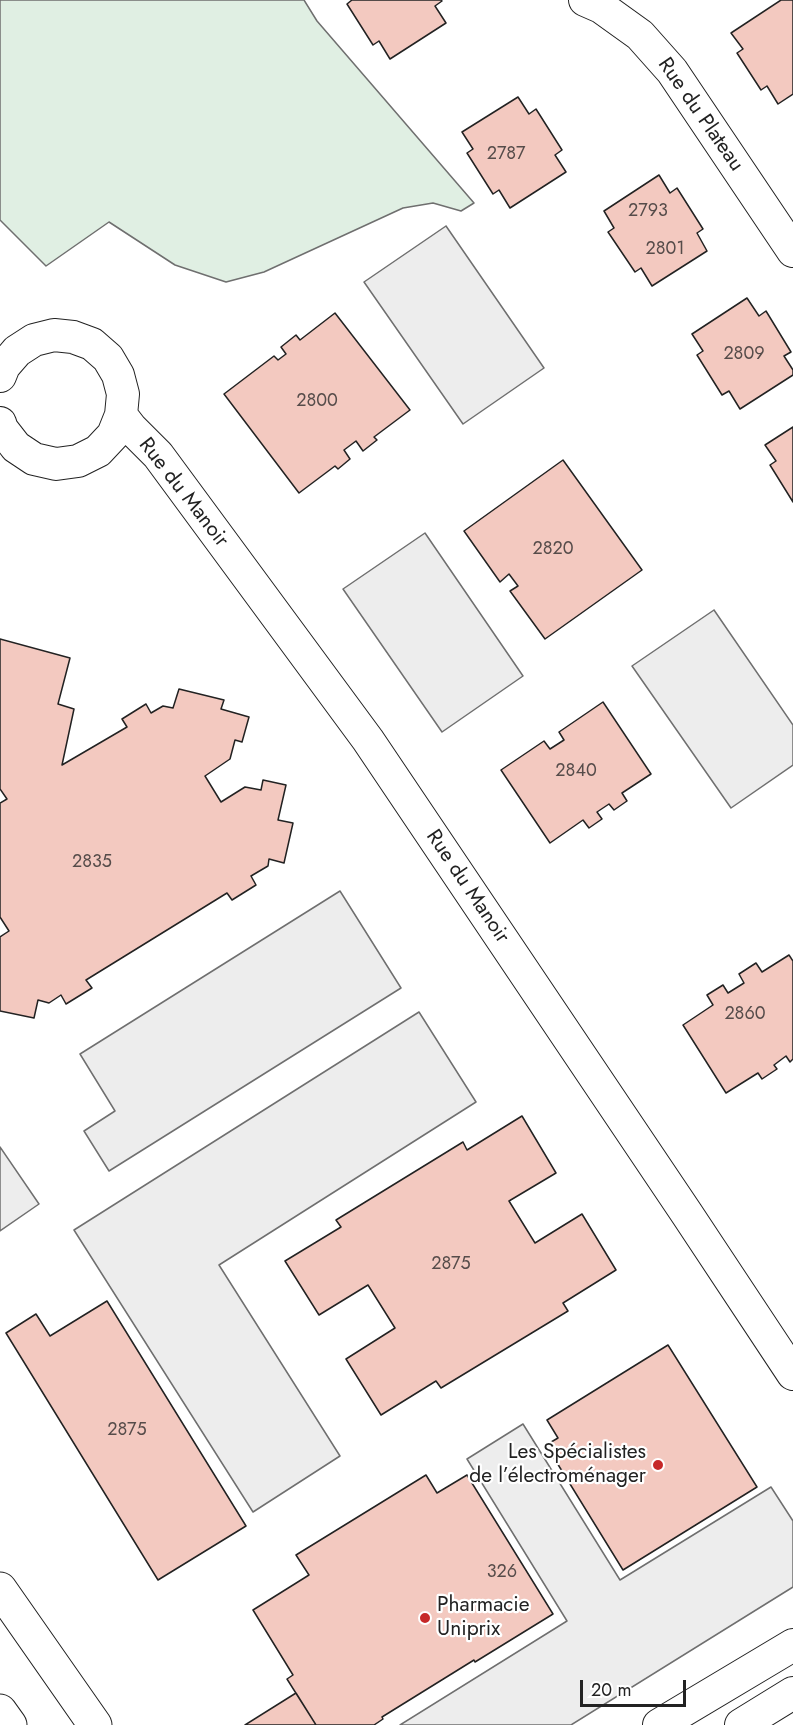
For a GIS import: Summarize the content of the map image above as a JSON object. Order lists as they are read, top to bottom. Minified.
{"streets":{"street":["Rue du Plateau","Rue du Manoir"]},"places":["Les Spécialistes de l’électroménager","Pharmacie Uniprix"],"house_numbers":["2787","2793","2801","2809","2800","2820","2840","2835","2860","2875","2875","326"],"scale_bar":"20 m"}
